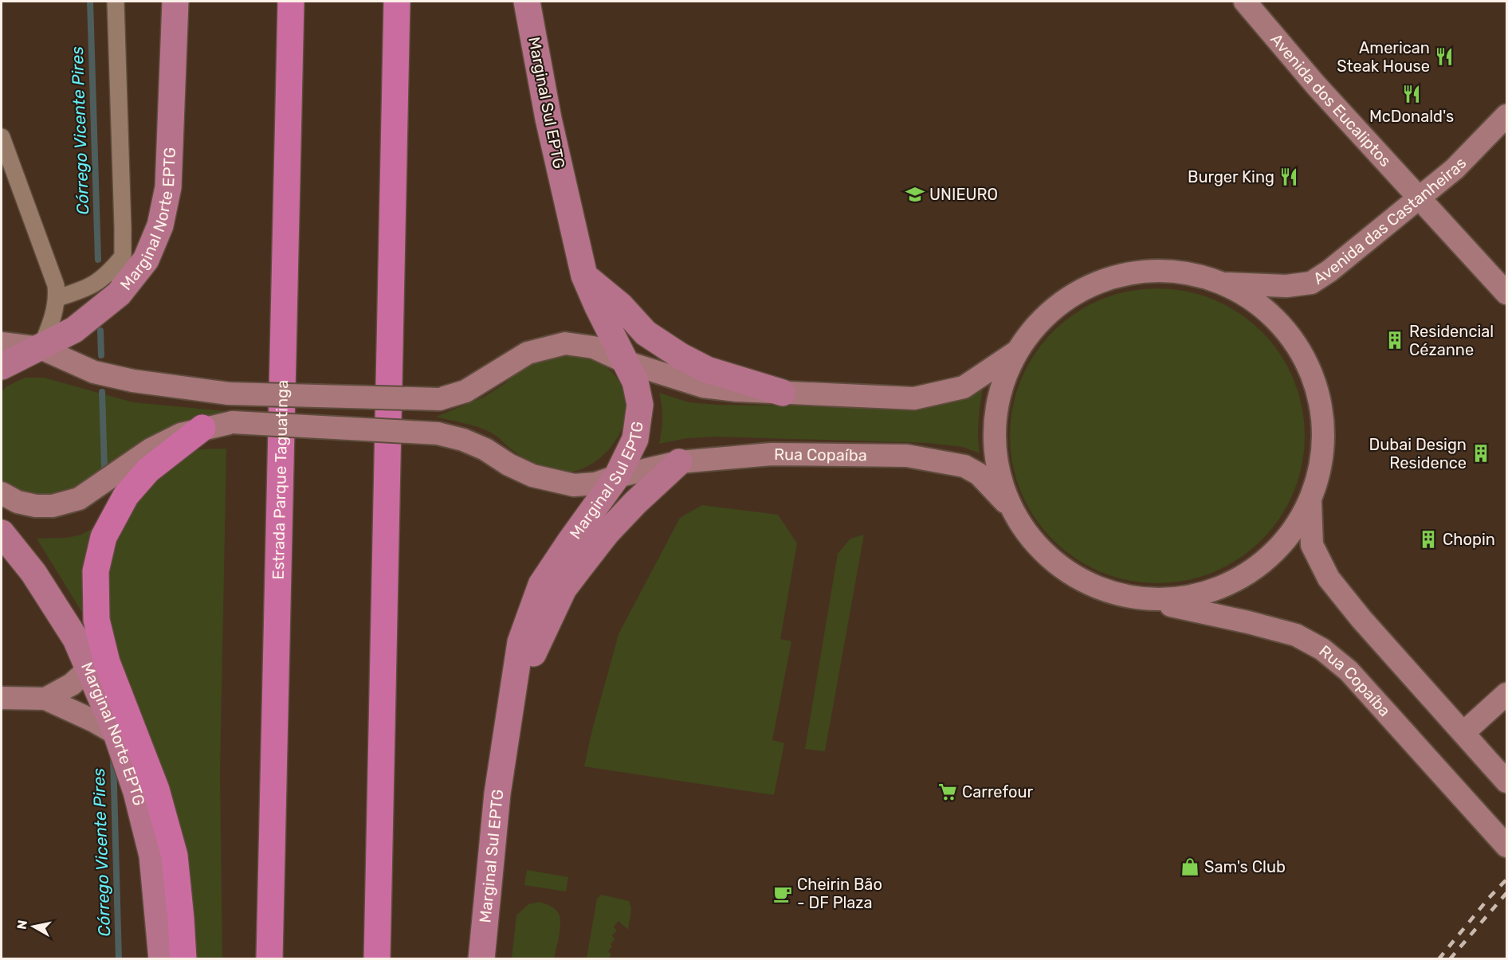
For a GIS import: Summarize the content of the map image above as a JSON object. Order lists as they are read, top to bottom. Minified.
{"streets":{"highway":["Estrada Parque Taguatinga"],"main road":["Avenida dos Eucaliptos","Marginal Sul EPTG","Marginal Norte EPTG","Avenida das Castanheiras","Rua Copaíba"]},"crossings":[["Avenida dos Eucaliptos","Avenida das Castanheiras"],["Marginal Sul EPTG","Rua Copaíba"]],"water":["Córrego Vicente Pires"],"places":{"restaurant":["American Steak House","McDonald's","Burger King"],"school or university":["UNIEURO"],"building":["Residencial Cézanne","Dubai Design Residence","Chopin"],"supermarket":["Carrefour"],"shop":["Sam's Club"],"cafe":["Cheirin Bão - DF Plaza"]},"north":"left"}
